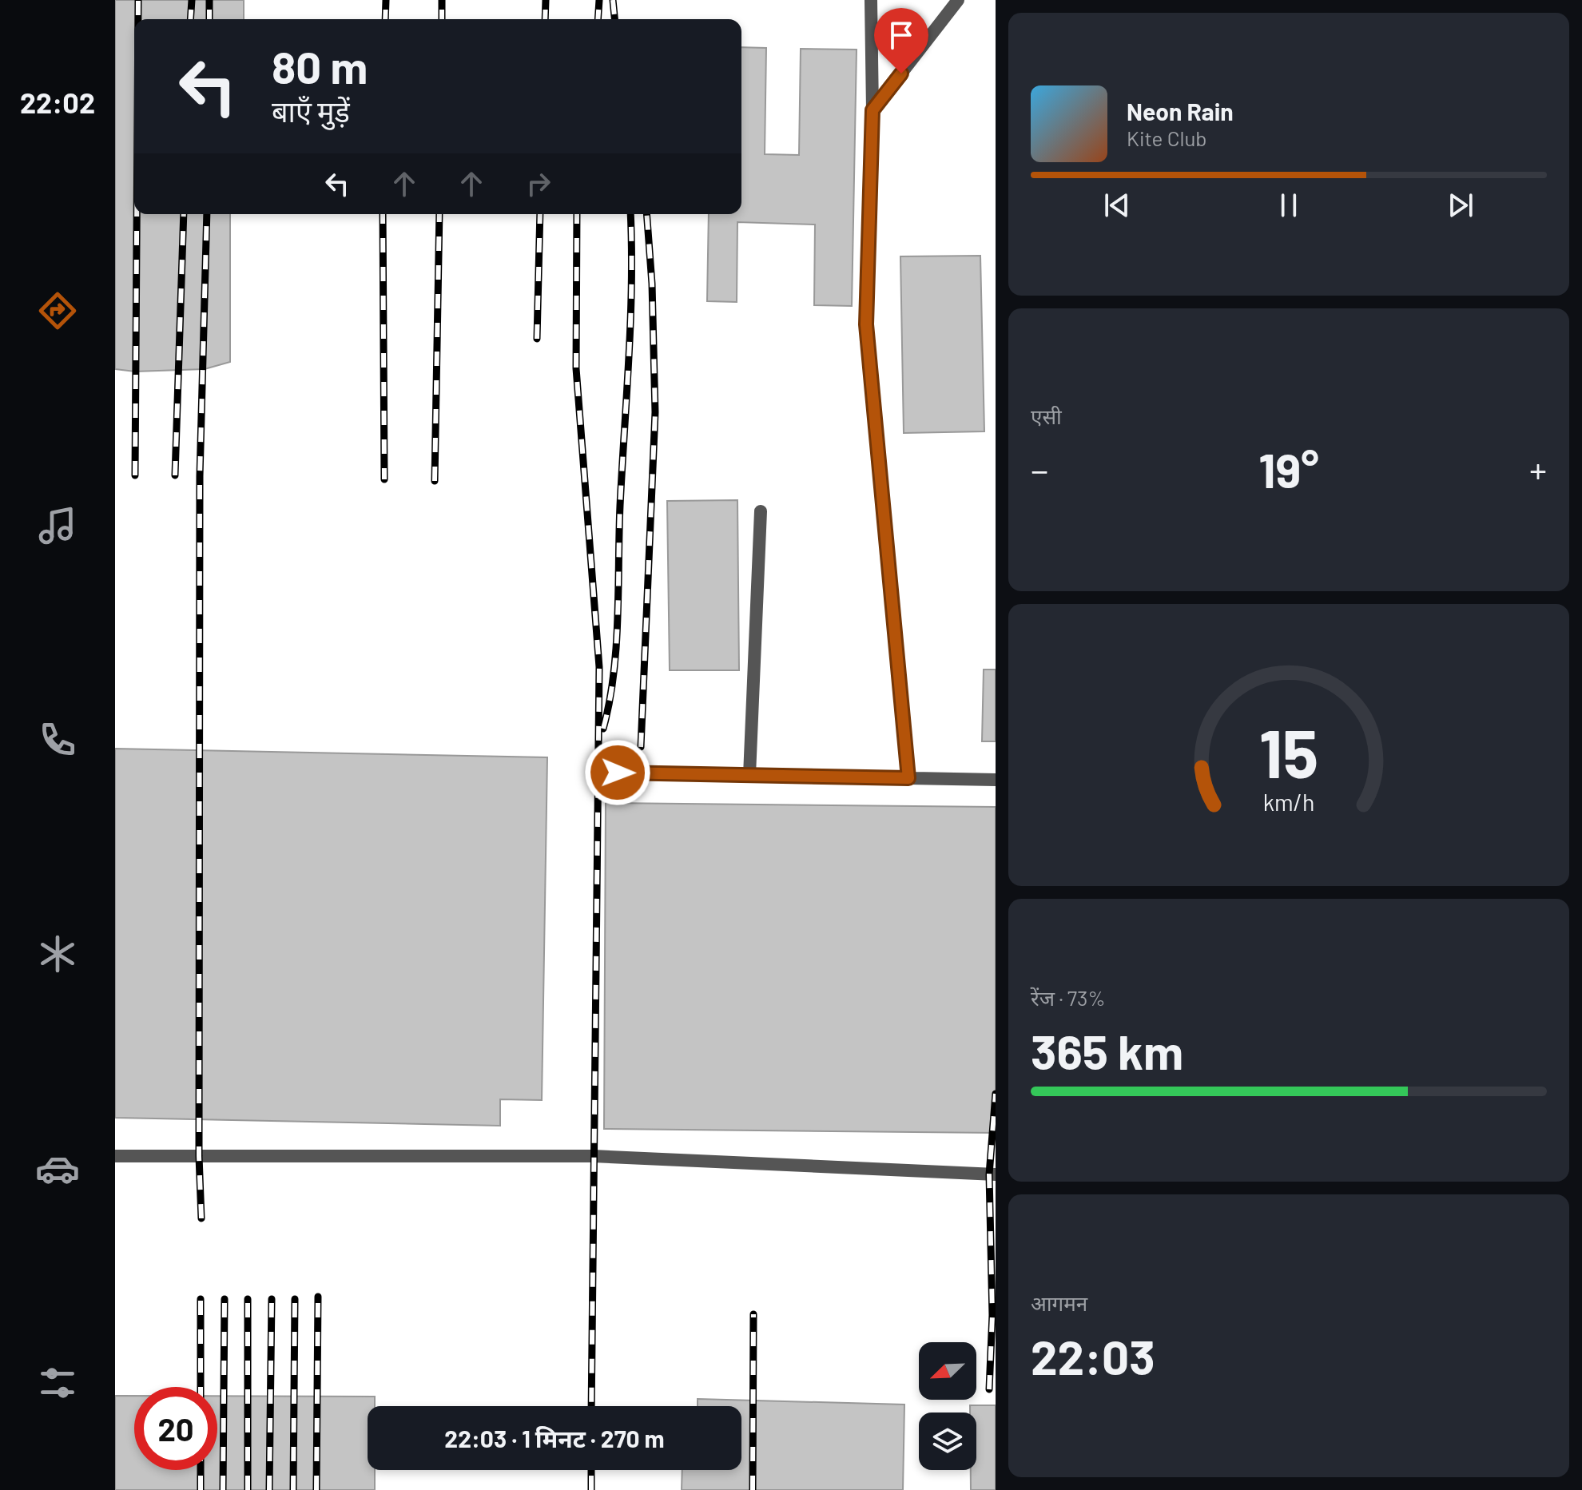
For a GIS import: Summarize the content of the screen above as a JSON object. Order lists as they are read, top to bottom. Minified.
{"north":"bottom left","page":{"tabs":"22:02","turn":["80 m","बाएँ मुड़ें"],"song":["Neon Rain","Kite Club"],"tile":["एसी",["रेंज · 73%","365 km"],["आगमन","22:03"]],"heat":["−","19°","+"],"limit":"20","trip":"22:03 · 1 मिनट · 270 m","gauge":["15","km/h"]}}
